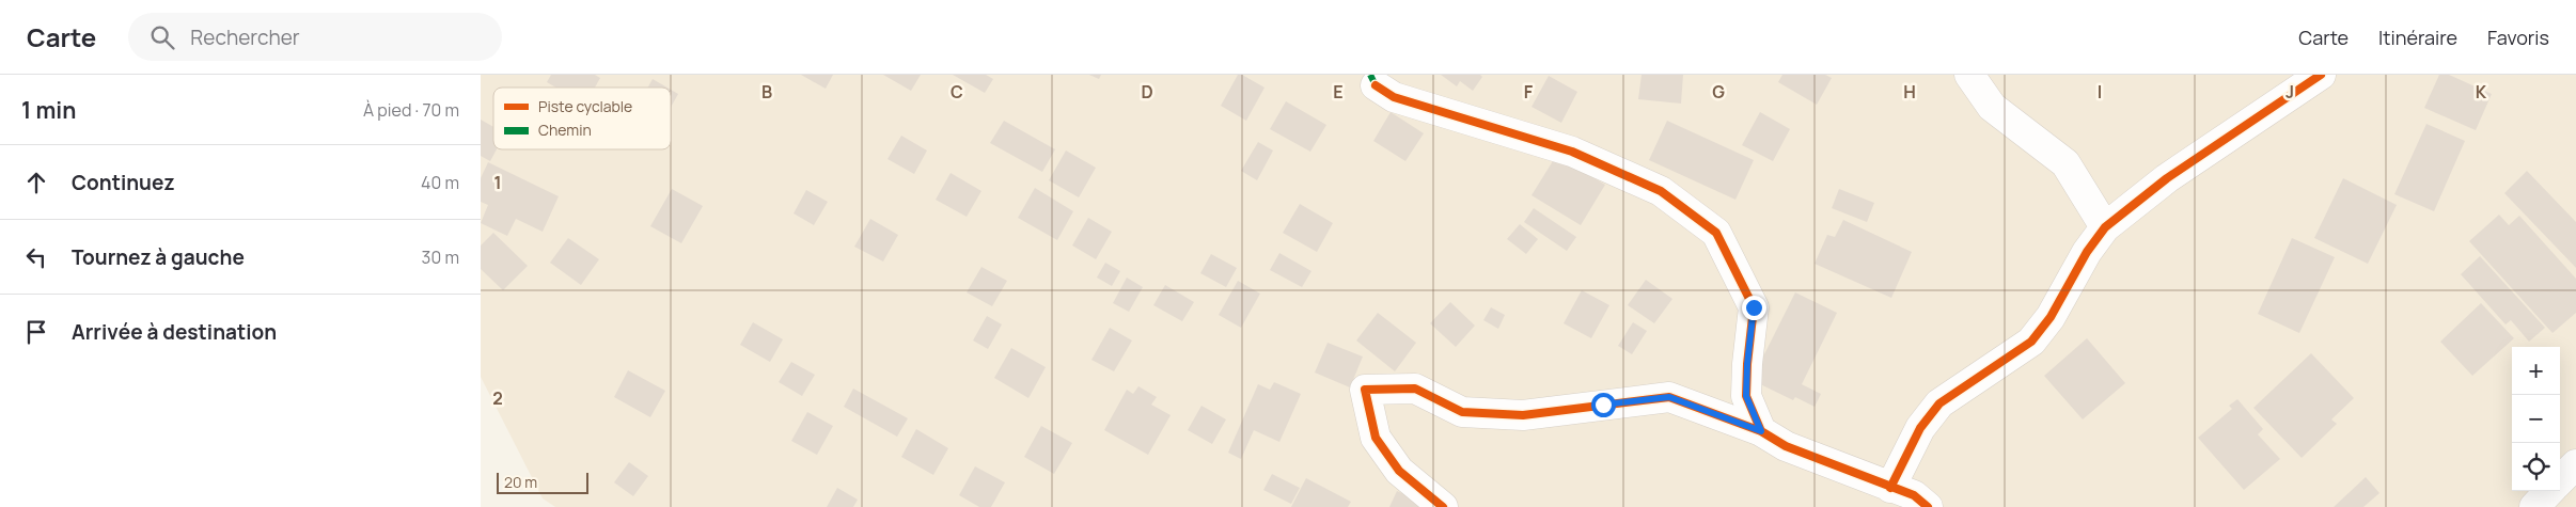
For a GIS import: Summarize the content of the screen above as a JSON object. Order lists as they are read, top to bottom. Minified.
{"legend":["Piste cyclable","Chemin"],"scale_bar":"20 m","page":{"header":"Carte","search":"Rechercher","nav":["Carte","Itinéraire","Favoris"],"heading":["1 min","À pied · 70 m"],"list":[["Continuez","40 m"],["Tournez à gauche","30 m"],"Arrivée à destination"],"map_buttons":["+","−"],"scale":"20 m"},"grid":{"columns":["B","C","D","E","F","G","H","I","J","K"],"rows":["1","2"]}}
